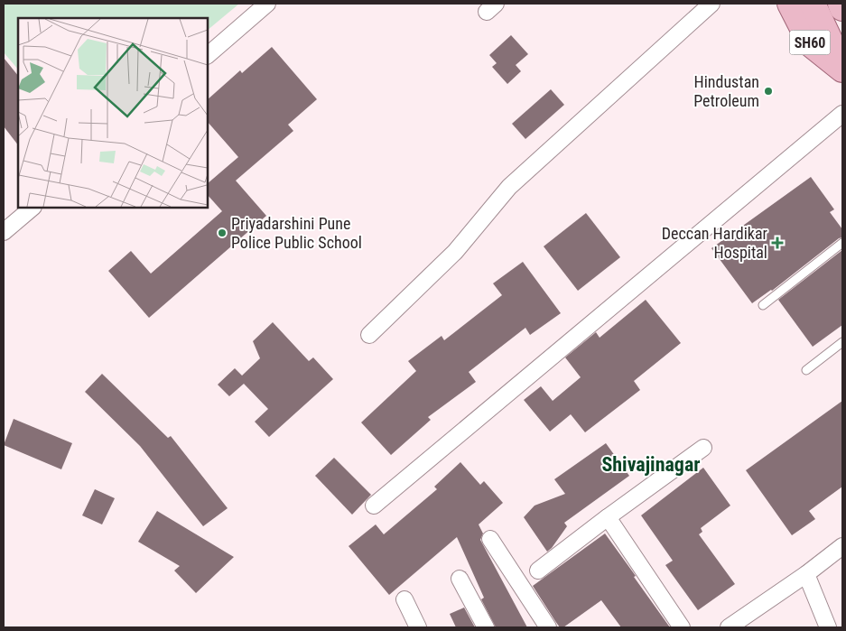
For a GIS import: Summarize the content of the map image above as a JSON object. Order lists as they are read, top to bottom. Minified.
{"streets":{"main road":["SH60"]},"districts":["Shivajinagar"],"places":{"other":["Hindustan Petroleum","Priyadarshini Pune Police Public School"],"health":["Deccan Hardikar Hospital"]}}
